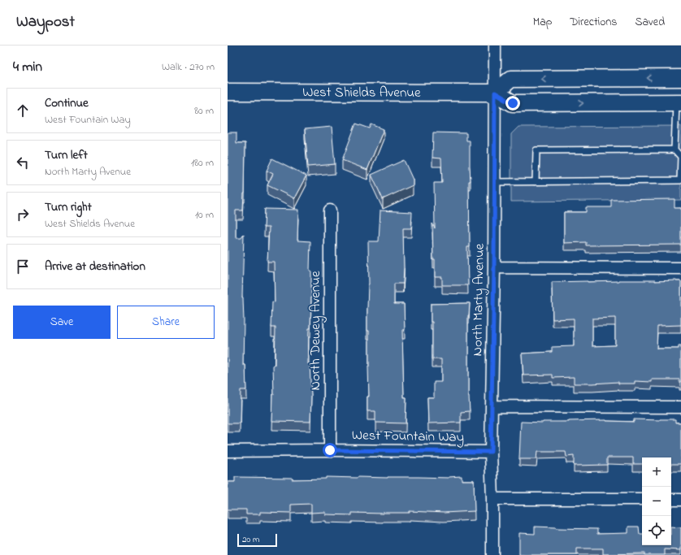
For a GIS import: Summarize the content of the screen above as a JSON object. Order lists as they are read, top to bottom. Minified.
{"streets":{"street":["West Shields Avenue","North Marty Avenue","North Dewey Avenue","West Fountain Way"]},"crossings":[["West Shields Avenue","North Marty Avenue"],["North Marty Avenue","West Fountain Way"],["North Dewey Avenue","West Fountain Way"]],"scale_bar":"20 m","page":{"header":"Waypost","nav":["Map","Directions","Saved"],"heading":["4 min","Walk · 270 m"],"list":[["Continue","West Fountain Way","80 m"],["Turn left","North Marty Avenue","180 m"],["Turn right","West Shields Avenue","10 m"],"Arrive at destination"],"buttons":["Save","Share"],"map_buttons":["+","−"],"scale":"20 m"}}
